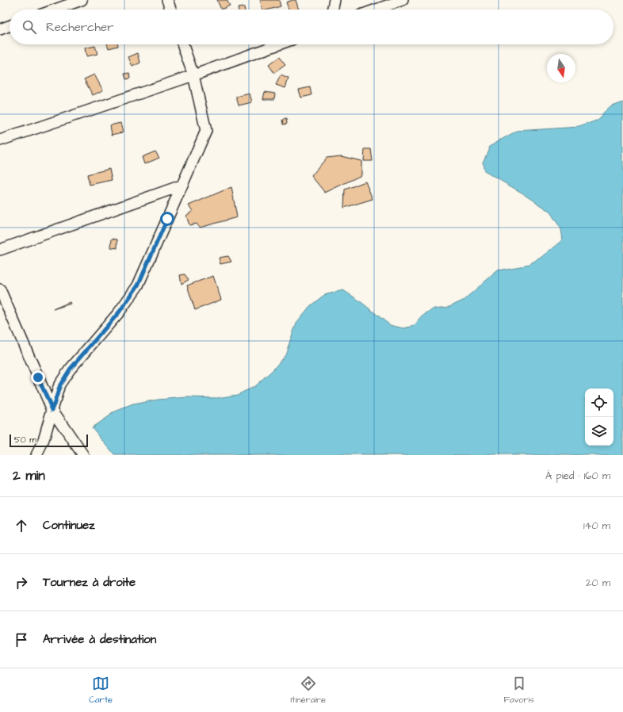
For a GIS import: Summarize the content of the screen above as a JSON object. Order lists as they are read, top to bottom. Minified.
{"scale_bar":"50 m","north":"bottom","page":{"search":"Rechercher","scale":"50 m","heading":["2 min","À pied · 160 m"],"list":[["Continuez","140 m"],["Tournez à droite","20 m"],"Arrivée à destination"],"nav":["Carte","Itinéraire","Favoris"]}}
